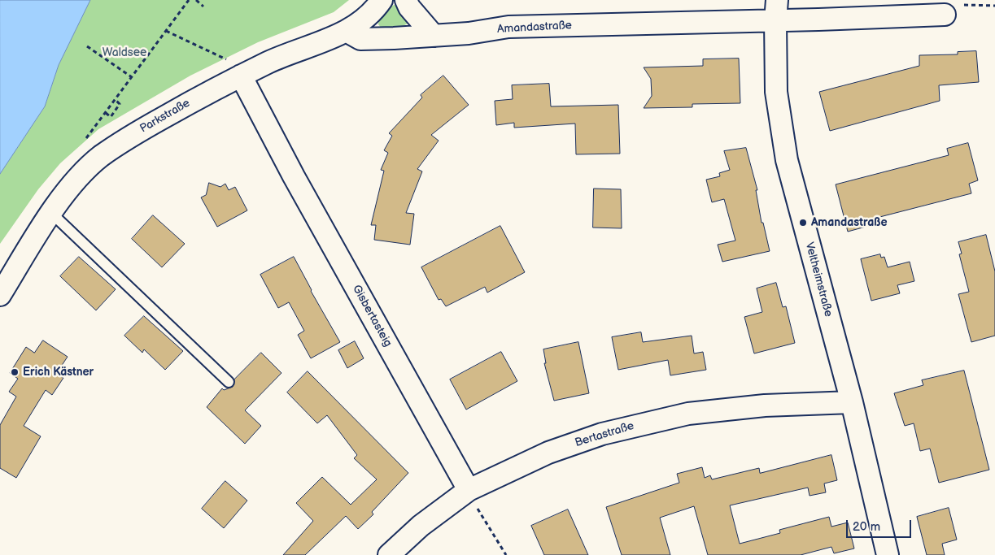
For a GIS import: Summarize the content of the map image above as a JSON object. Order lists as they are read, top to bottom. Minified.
{"streets":{"street":["Amandastraße","Parkstraße","Veltheimstraße","Gisbertasteig","Bertastraße"]},"crossings":[["Amandastraße","Parkstraße"],["Amandastraße","Veltheimstraße"],["Parkstraße","Gisbertasteig"],["Veltheimstraße","Bertastraße"],["Gisbertasteig","Bertastraße"]],"parks":["Waldsee"],"places":["Amandastraße","Erich Kästner"],"scale_bar":"20 m"}
